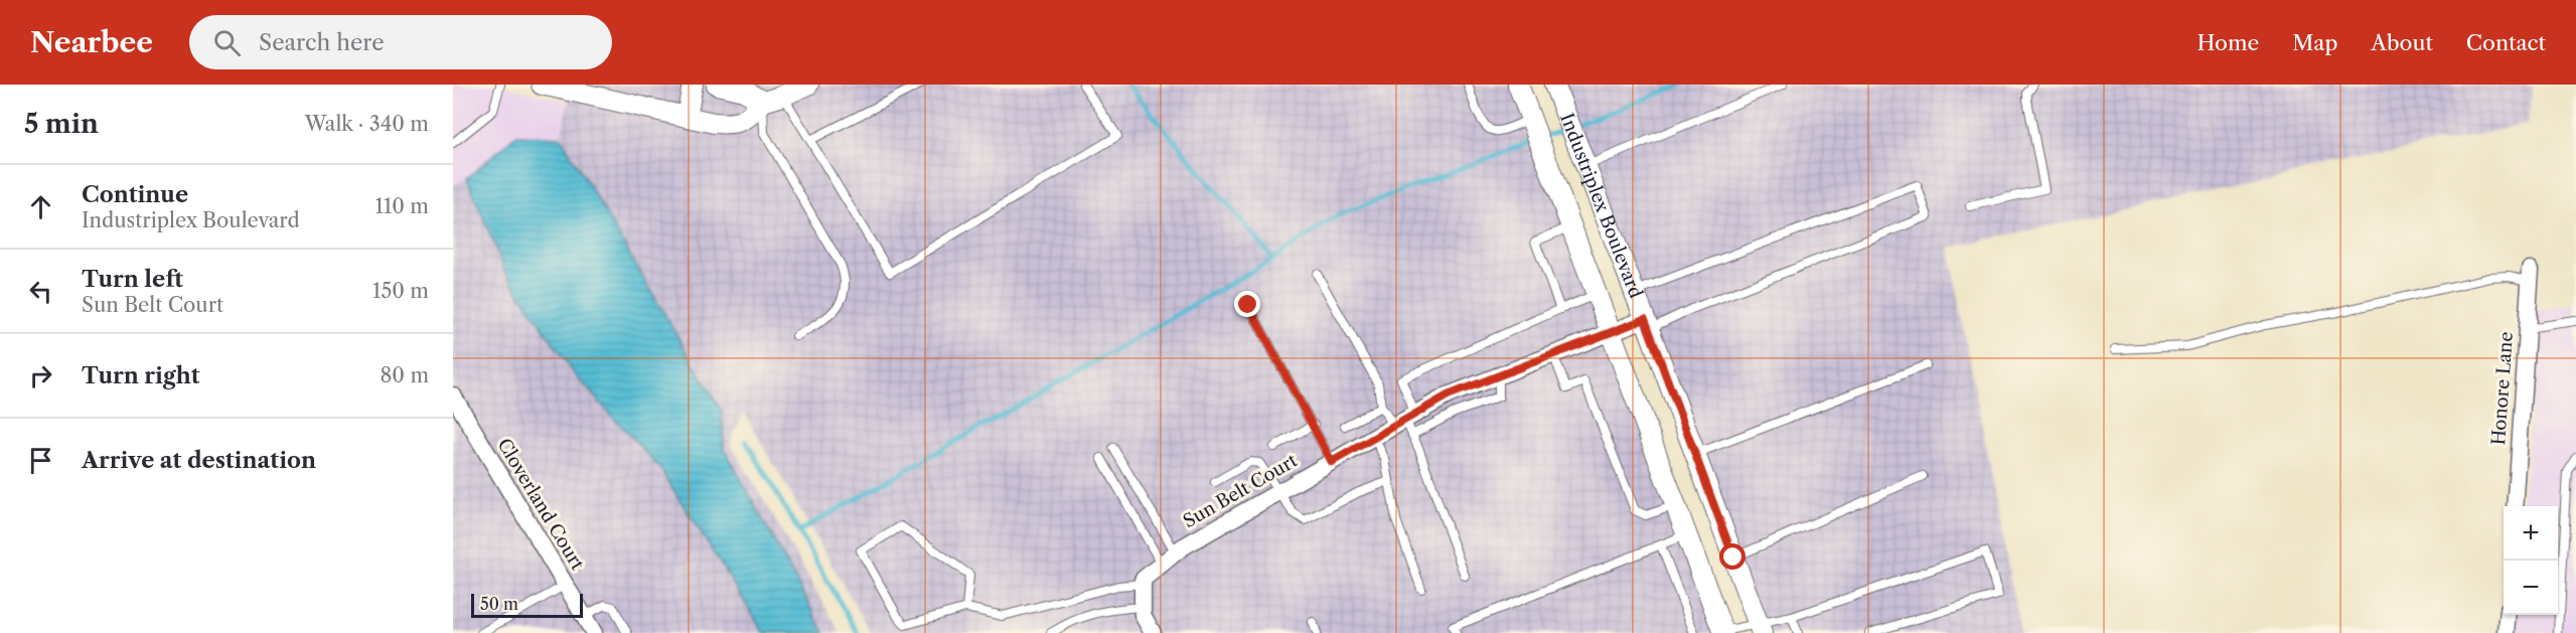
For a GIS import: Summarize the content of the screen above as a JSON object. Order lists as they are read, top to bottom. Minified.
{"streets":{"street":["Industriplex Boulevard","Honore Lane","Sun Belt Court","Cloverland Court"]},"crossings":[["Industriplex Boulevard","Sun Belt Court"]],"scale_bar":"50 m","page":{"header":"Nearbee","search":"Search here","nav":["Home","Map","About","Contact"],"heading":["5 min","Walk · 340 m"],"list":[["Continue","Industriplex Boulevard","110 m"],["Turn left","Sun Belt Court","150 m"],["Turn right","80 m"],"Arrive at destination"],"map_buttons":["+","−"],"scale":"50 m"}}
